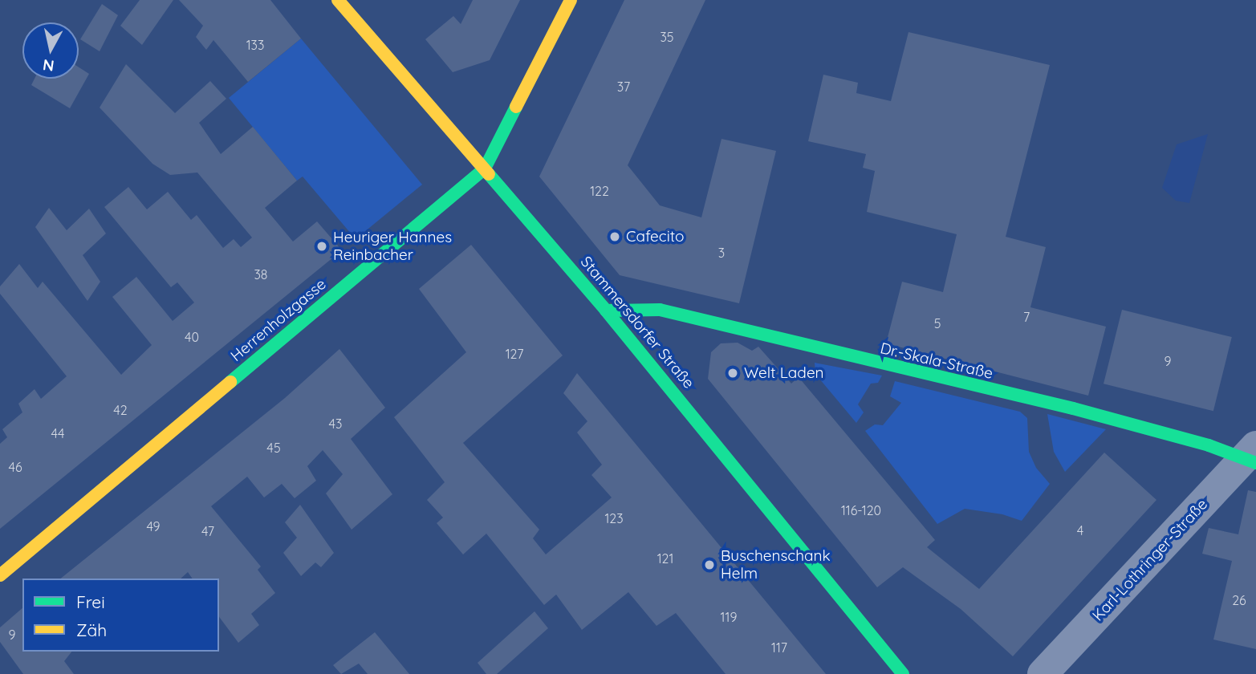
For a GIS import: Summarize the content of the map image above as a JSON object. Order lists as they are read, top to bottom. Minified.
{"streets":{"street":["Herrenholzgasse","Stammersdorfer Straße","Dr.-Skala-Straße","Karl-Lothringer-Straße"]},"crossings":[["Herrenholzgasse","Stammersdorfer Straße"],["Stammersdorfer Straße","Dr.-Skala-Straße"],["Dr.-Skala-Straße","Karl-Lothringer-Straße"]],"places":["Cafecito","Heuriger Hannes Reinbacher","Welt Laden","Buschenschank Helm"],"house_numbers":["35","133","37","122","3","38","7","5","40","127","9","42","43","44","45","46","116-120","123","49","4","47","121","26","119","9","117"],"legend":["Frei","Zäh"],"north":"bottom"}
